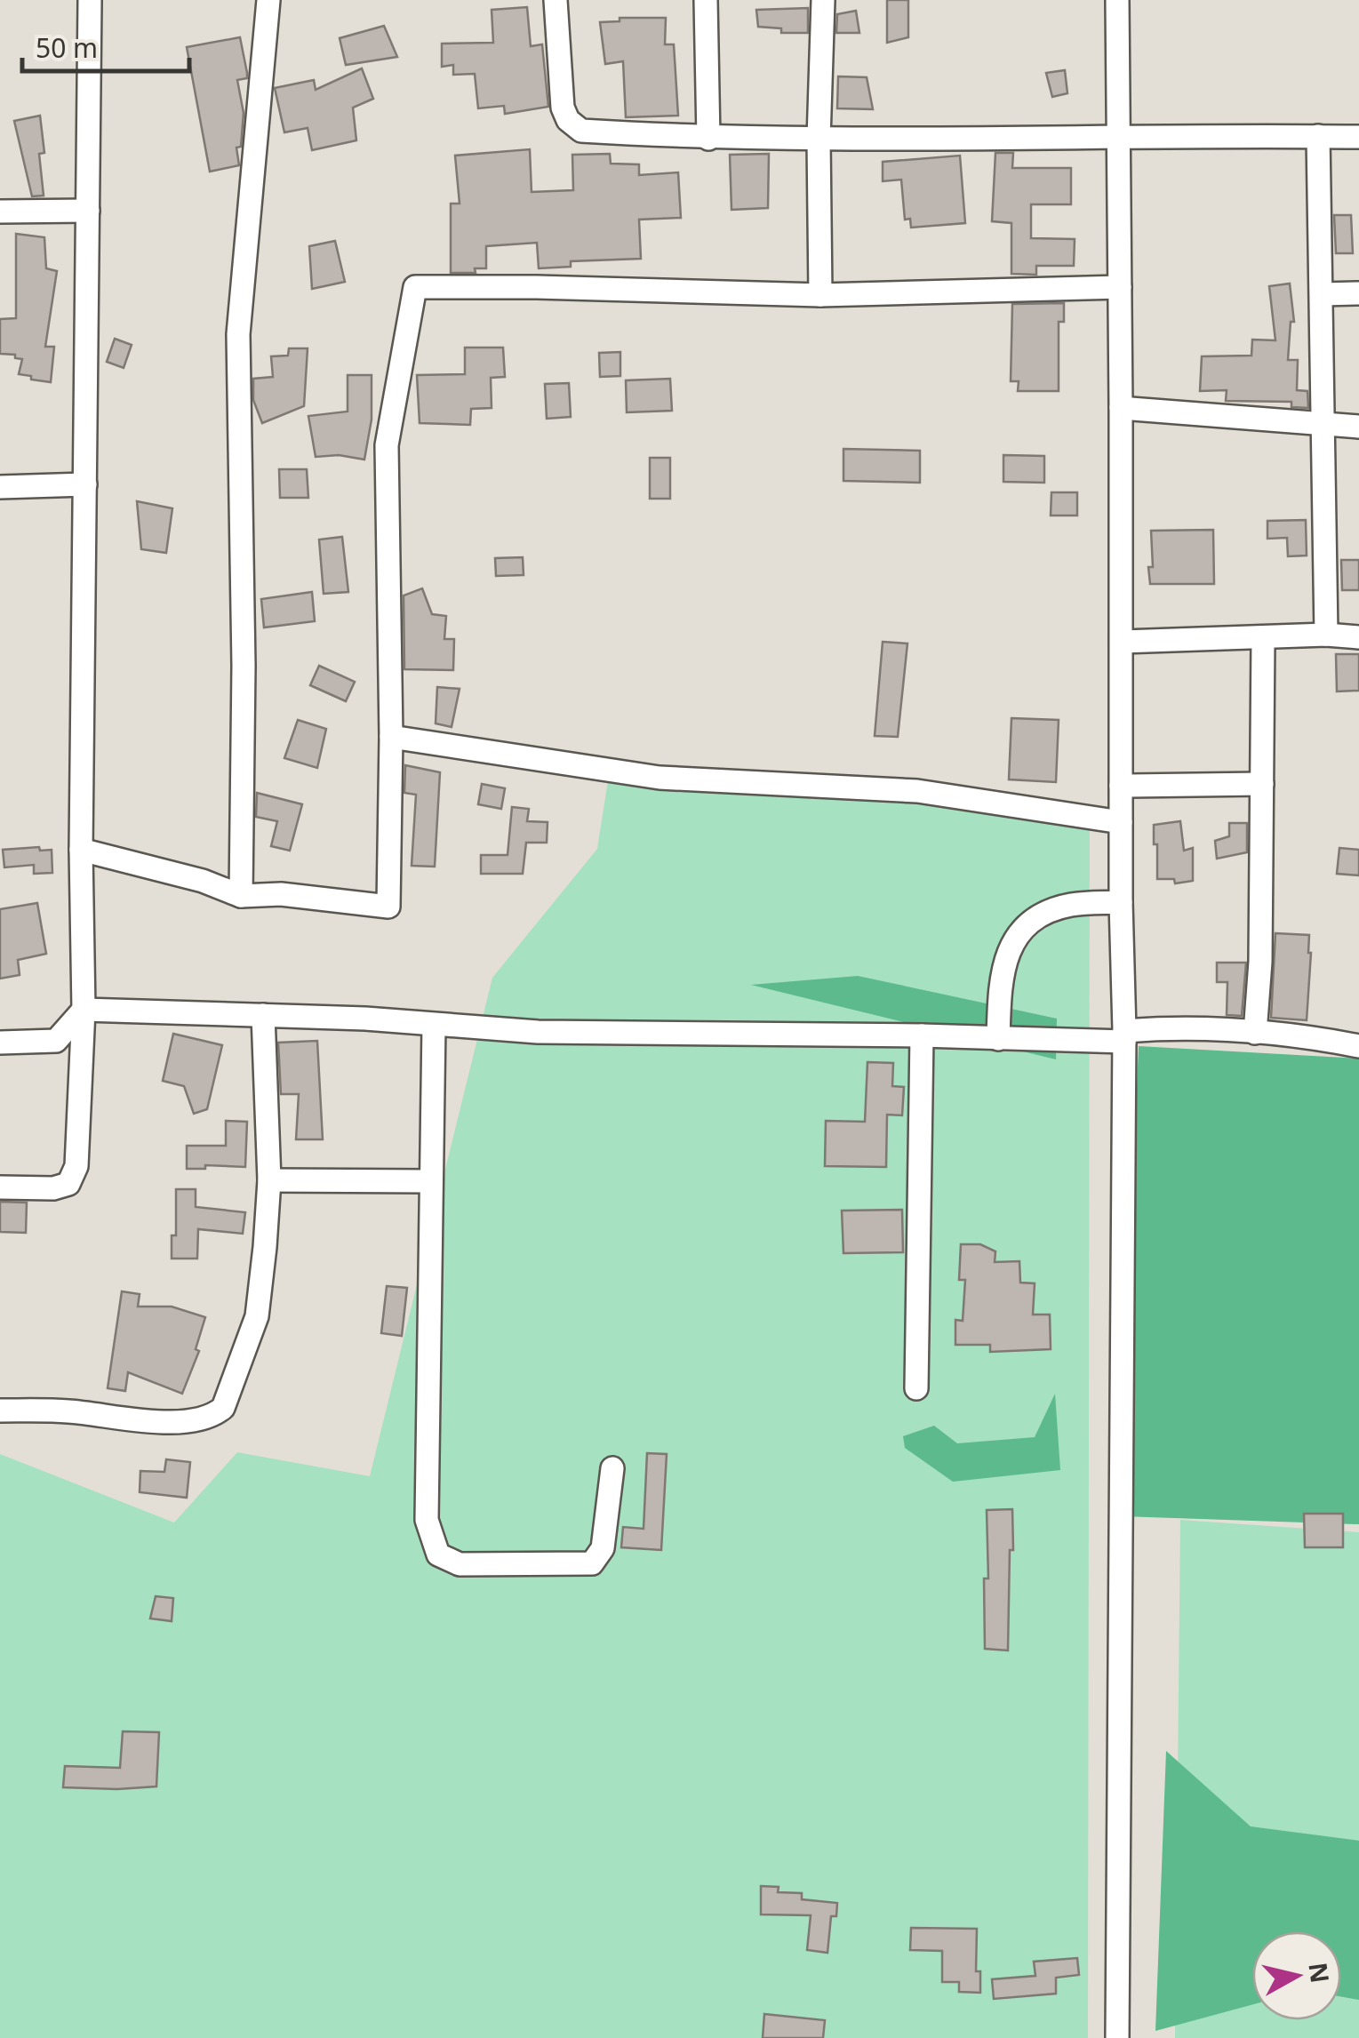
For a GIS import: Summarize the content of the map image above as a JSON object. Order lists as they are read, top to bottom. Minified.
{"scale_bar":"50 m","north":"right"}
